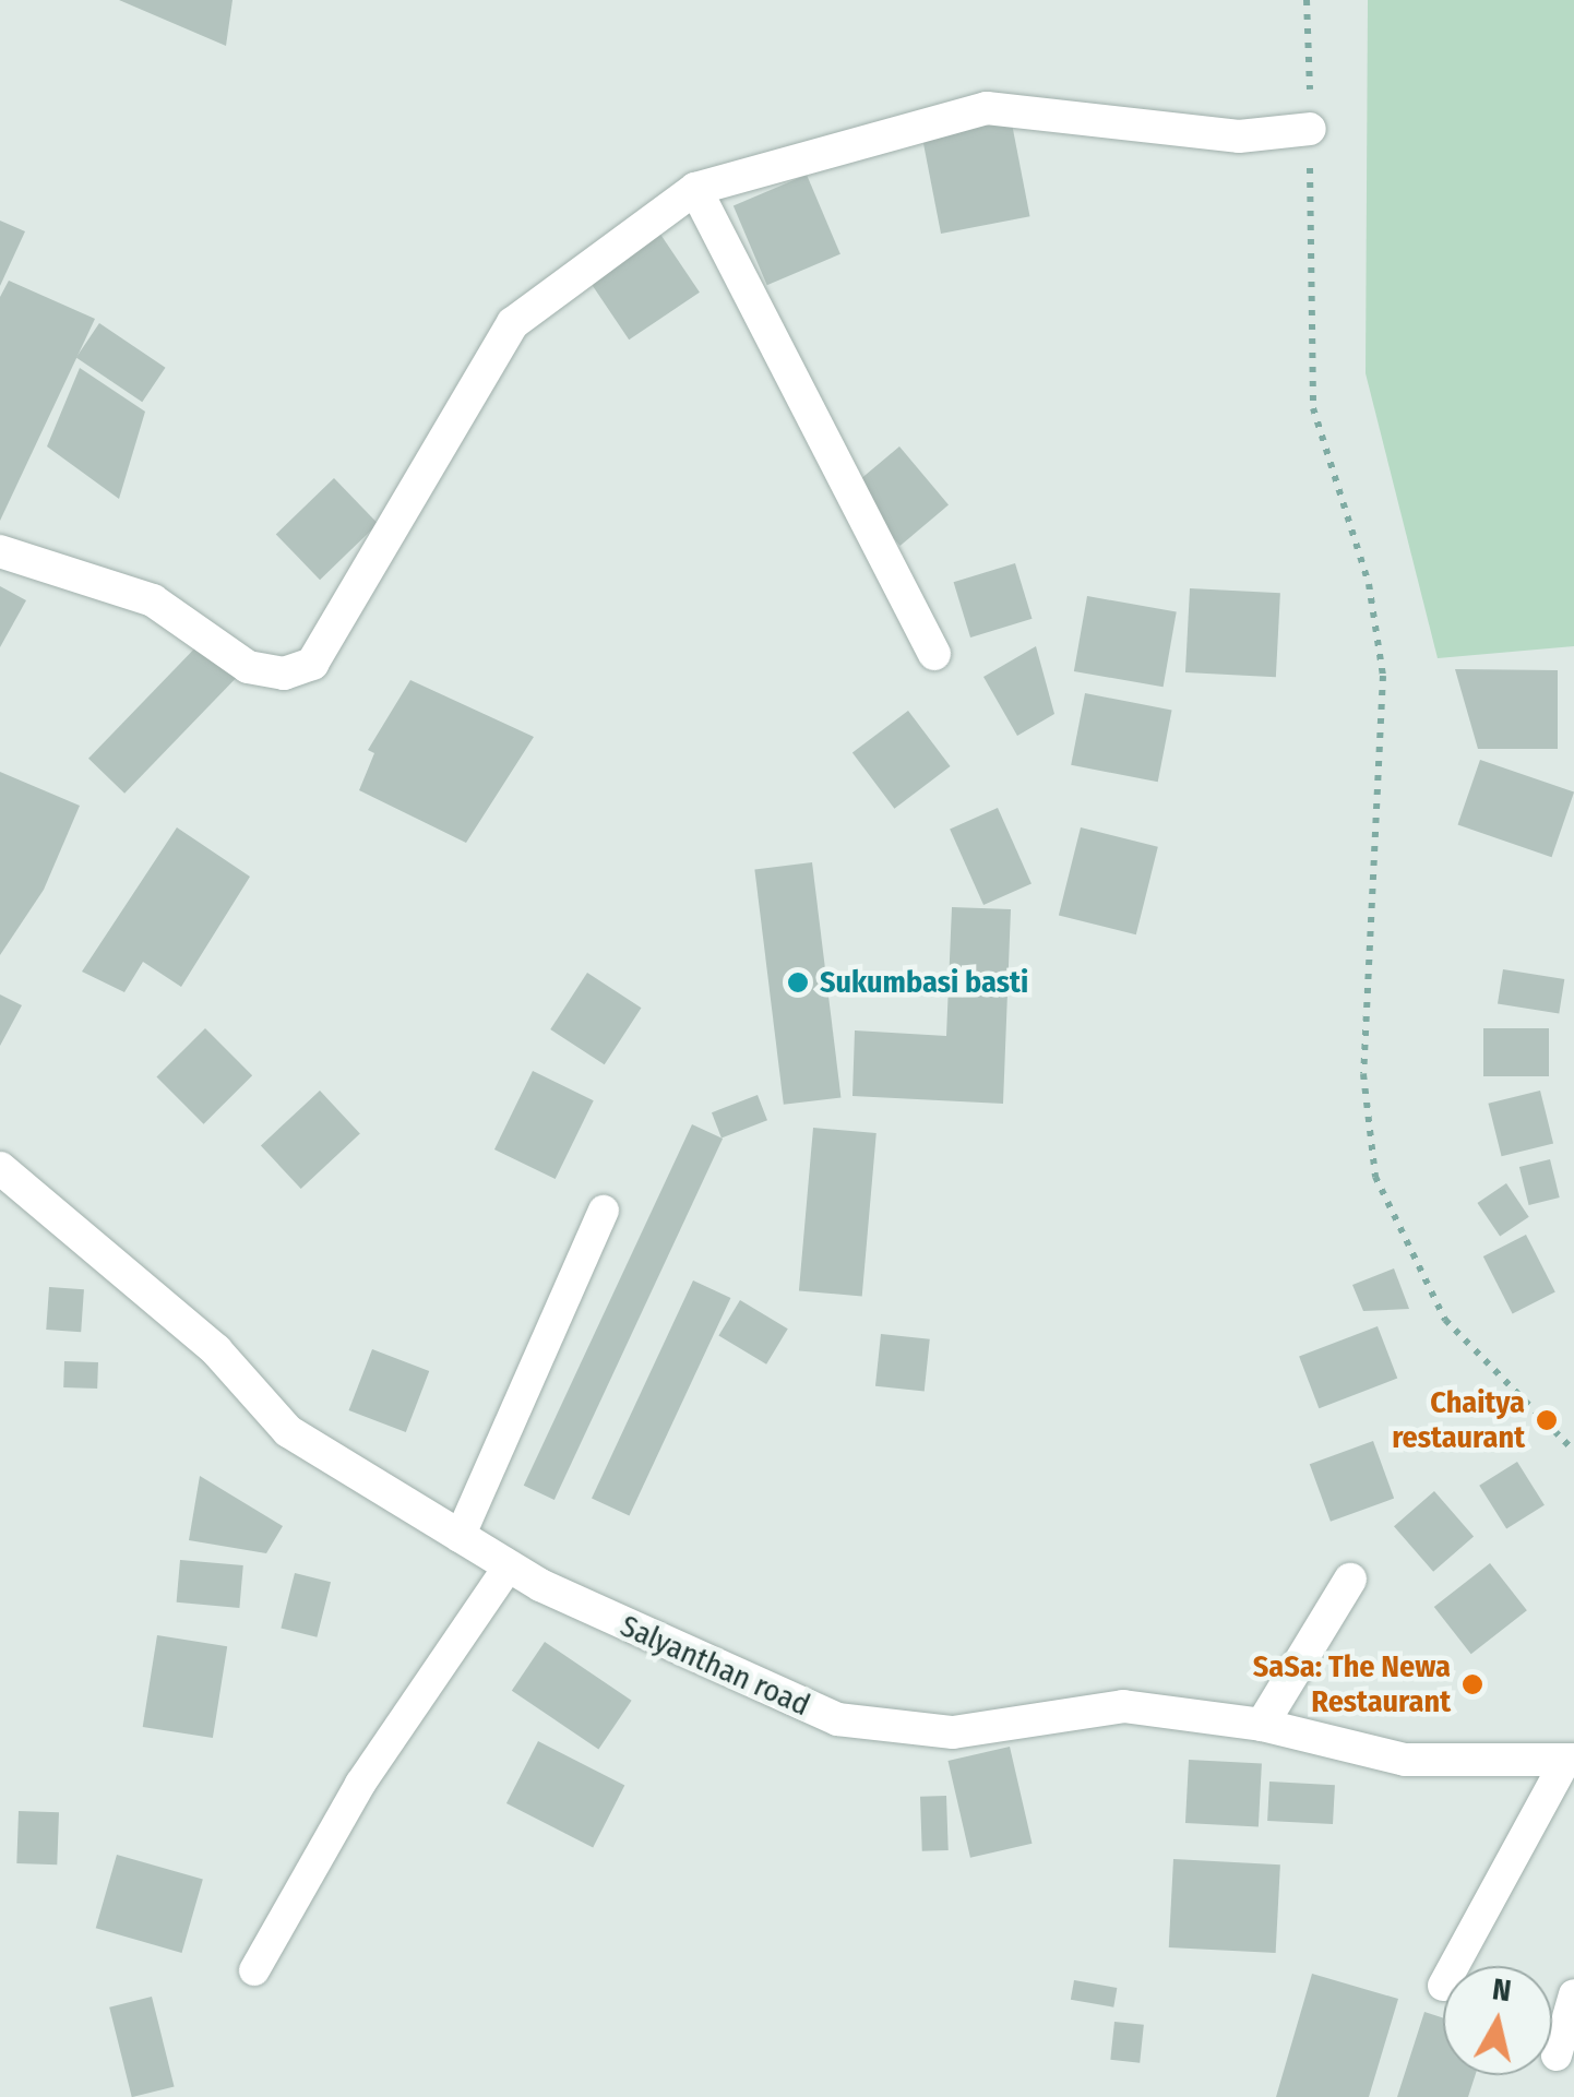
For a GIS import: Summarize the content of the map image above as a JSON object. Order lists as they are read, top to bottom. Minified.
{"streets":{"street":["Salyanthan road"]},"places":["Sukumbasi basti","Chaitya restaurant","SaSa: The Newa Restaurant"],"north":"top"}
